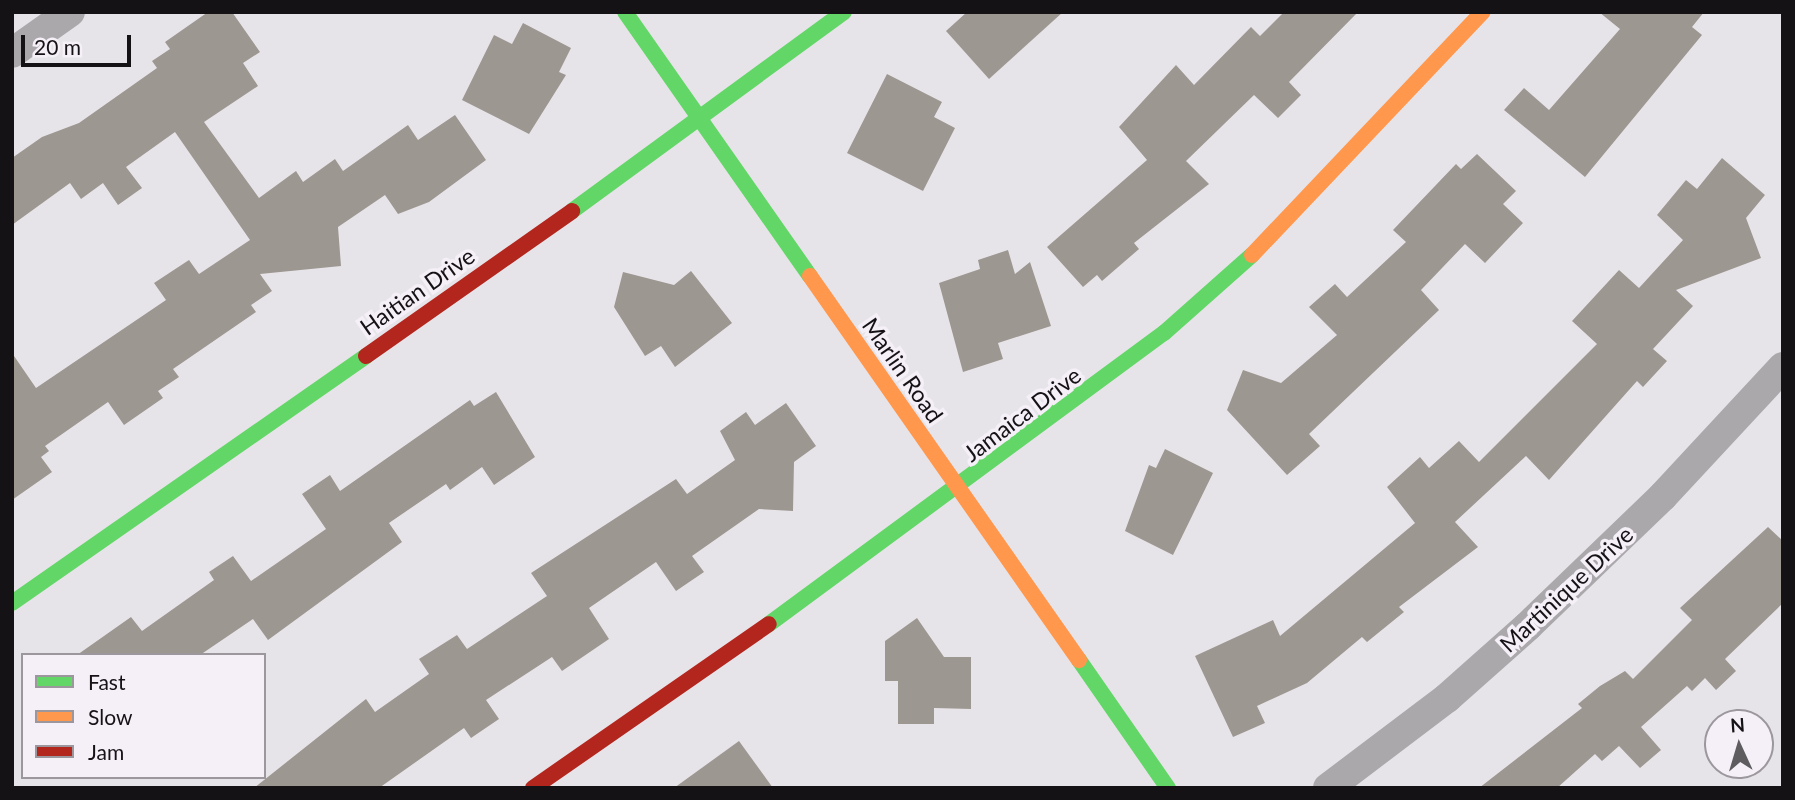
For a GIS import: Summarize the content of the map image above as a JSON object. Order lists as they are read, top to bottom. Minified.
{"streets":{"street":["Haitian Drive","Marlin Road","Jamaica Drive","Martinique Drive"]},"crossings":[["Haitian Drive","Marlin Road"],["Marlin Road","Jamaica Drive"]],"legend":["Fast","Slow","Jam"],"scale_bar":"20 m","north":"top"}
